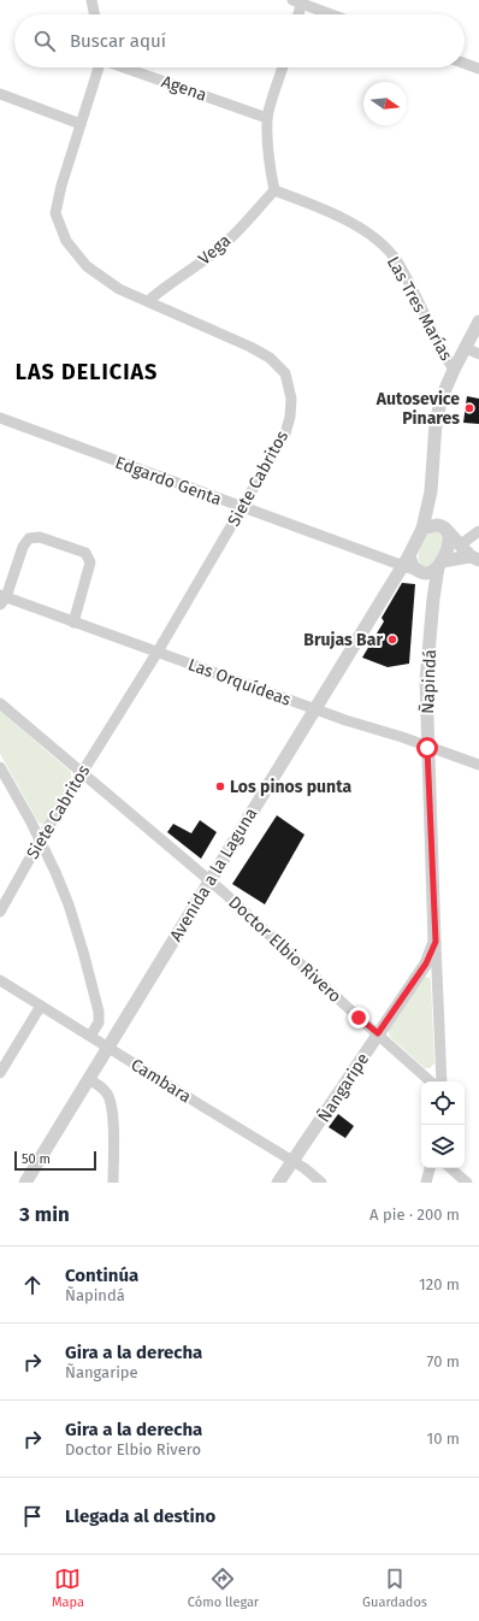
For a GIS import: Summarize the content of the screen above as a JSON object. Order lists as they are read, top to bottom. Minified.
{"streets":{"street":["Agena","Vega","Las Tres Marías","Siete Cabritos","Edgardo Genta","Las Orquídeas","Ñapindá","Avenida a la Laguna","Doctor Elbio Rivero","Cambara","Ñangaripe"]},"crossings":[["Vega","Las Tres Marías"],["Vega","Siete Cabritos"],["Siete Cabritos","Edgardo Genta"],["Siete Cabritos","Las Orquídeas"],["Siete Cabritos","Doctor Elbio Rivero"],["Edgardo Genta","Ñapindá"],["Edgardo Genta","Avenida a la Laguna"],["Las Orquídeas","Ñapindá"],["Las Orquídeas","Avenida a la Laguna"],["Ñapindá","Avenida a la Laguna"],["Ñapindá","Ñangaripe"],["Avenida a la Laguna","Doctor Elbio Rivero"],["Avenida a la Laguna","Cambara"],["Doctor Elbio Rivero","Ñangaripe"],["Cambara","Ñangaripe"]],"districts":["LAS DELICIAS"],"places":["Autosevice Pinares","Brujas Bar","Los pinos punta"],"scale_bar":"50 m","north":"right","page":{"search":"Buscar aquí","scale":"50 m","heading":["3 min","A pie · 200 m"],"list":[["Continúa","Ñapindá","120 m"],["Gira a la derecha","Ñangaripe","70 m"],["Gira a la derecha","Doctor Elbio Rivero","10 m"],"Llegada al destino"],"nav":["Mapa","Cómo llegar","Guardados"]}}
